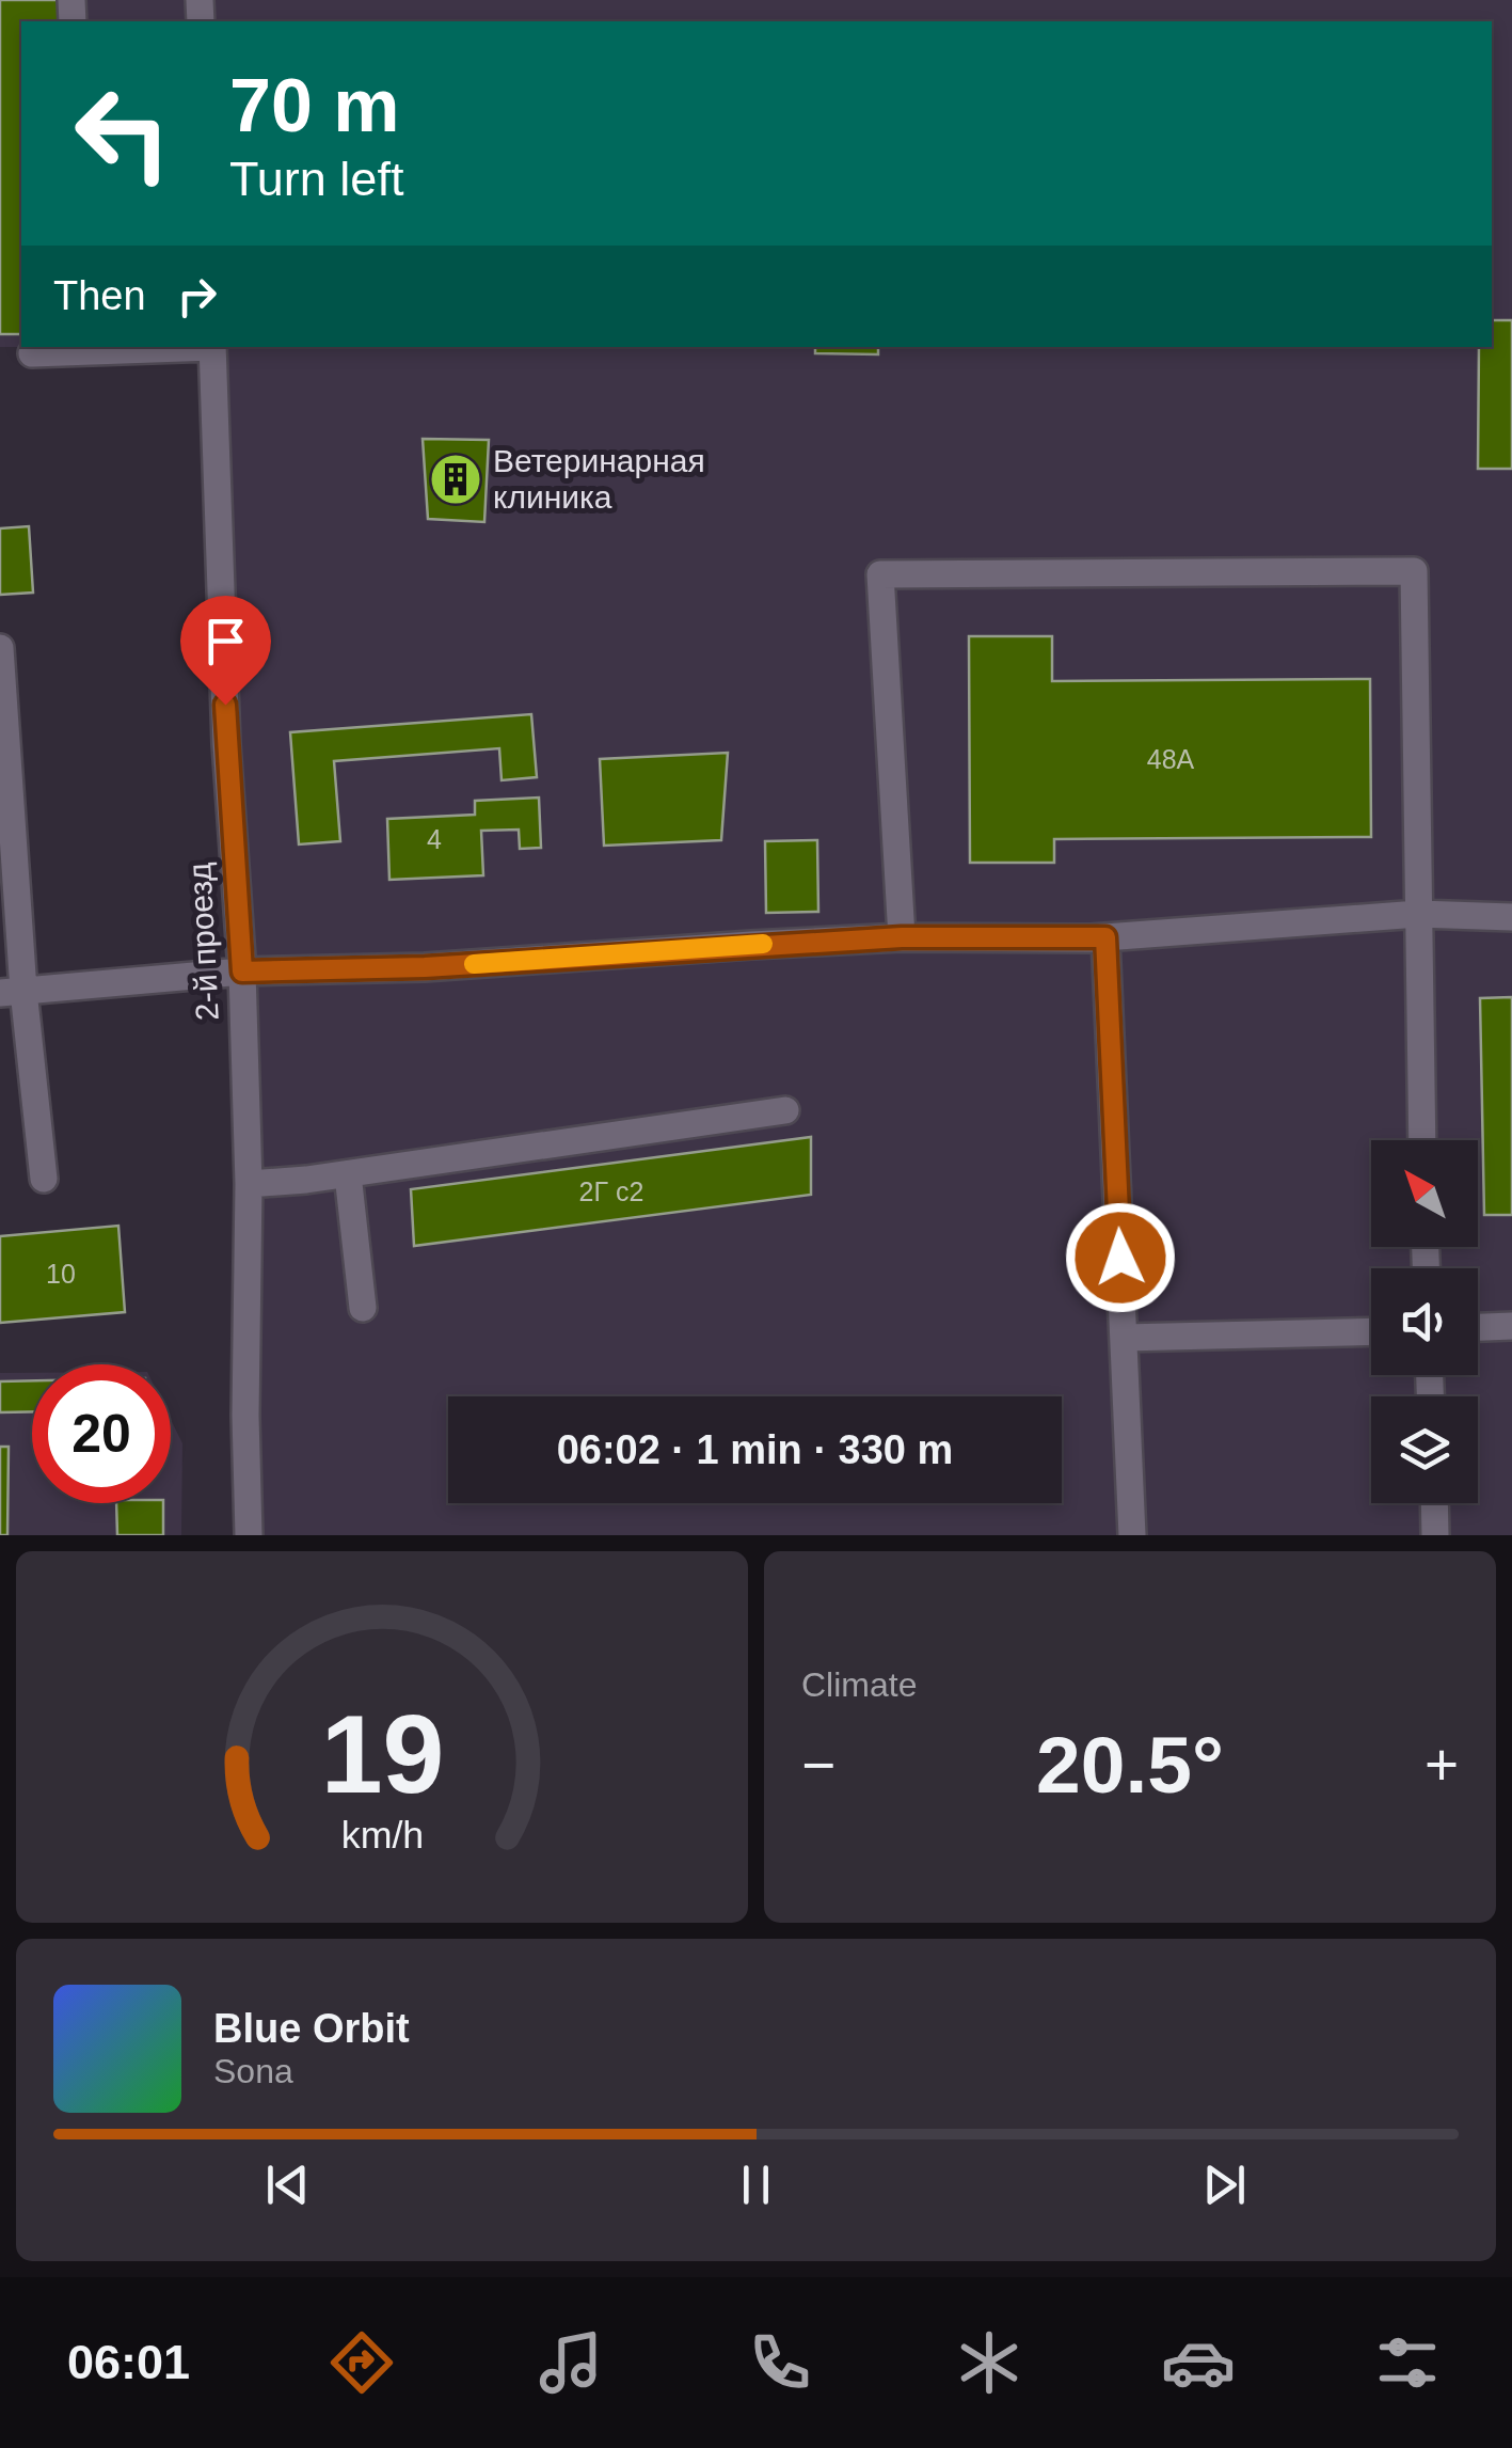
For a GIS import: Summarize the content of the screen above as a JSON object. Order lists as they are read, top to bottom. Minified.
{"streets":{"street":["2-й проезд"]},"places":{"building":["Ветеринарная клиника"]},"house_numbers":["48А","4","2Г с2","10"],"north":"top left","page":{"turn":["70 m","Turn left"],"then":"Then","limit":"20","trip":"06:02 · 1 min · 330 m","tile":"Climate","heat":["−","20.5°","+"],"song":["Blue Orbit","Sona"],"tabs":"06:01","gauge":["19","km/h"]}}
